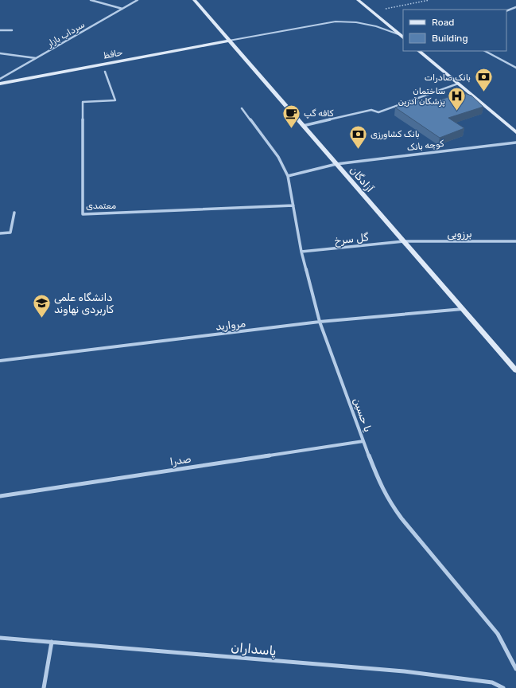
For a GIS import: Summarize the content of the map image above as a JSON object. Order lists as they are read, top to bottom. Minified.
{"streets":{"main road":["حافظ","آزادگان"],"street":["سرداب بازار","کوچه بانک","معتمدی","برزویی","گل سرخ","مروارید","یا حسین","صدرا","پاسداران"]},"crossings":[["حافظ","آزادگان"],["کوچه بانک","آزادگان"],["آزادگان","برزویی"],["آزادگان","گل سرخ"],["آزادگان","مروارید"],["معتمدی","یا حسین"],["برزویی","گل سرخ"],["گل سرخ","یا حسین"],["مروارید","یا حسین"],["یا حسین","صدرا"]],"places":{"bank":["بانک صادرات","بانک کشاورزی"],"hospital":["ساختمان پزشکان آدرین"],"cafe":["کافه گپ"],"school or university":["دانشگاه علمی کاربردی نهاوند"]},"legend":["Road","Building"]}
